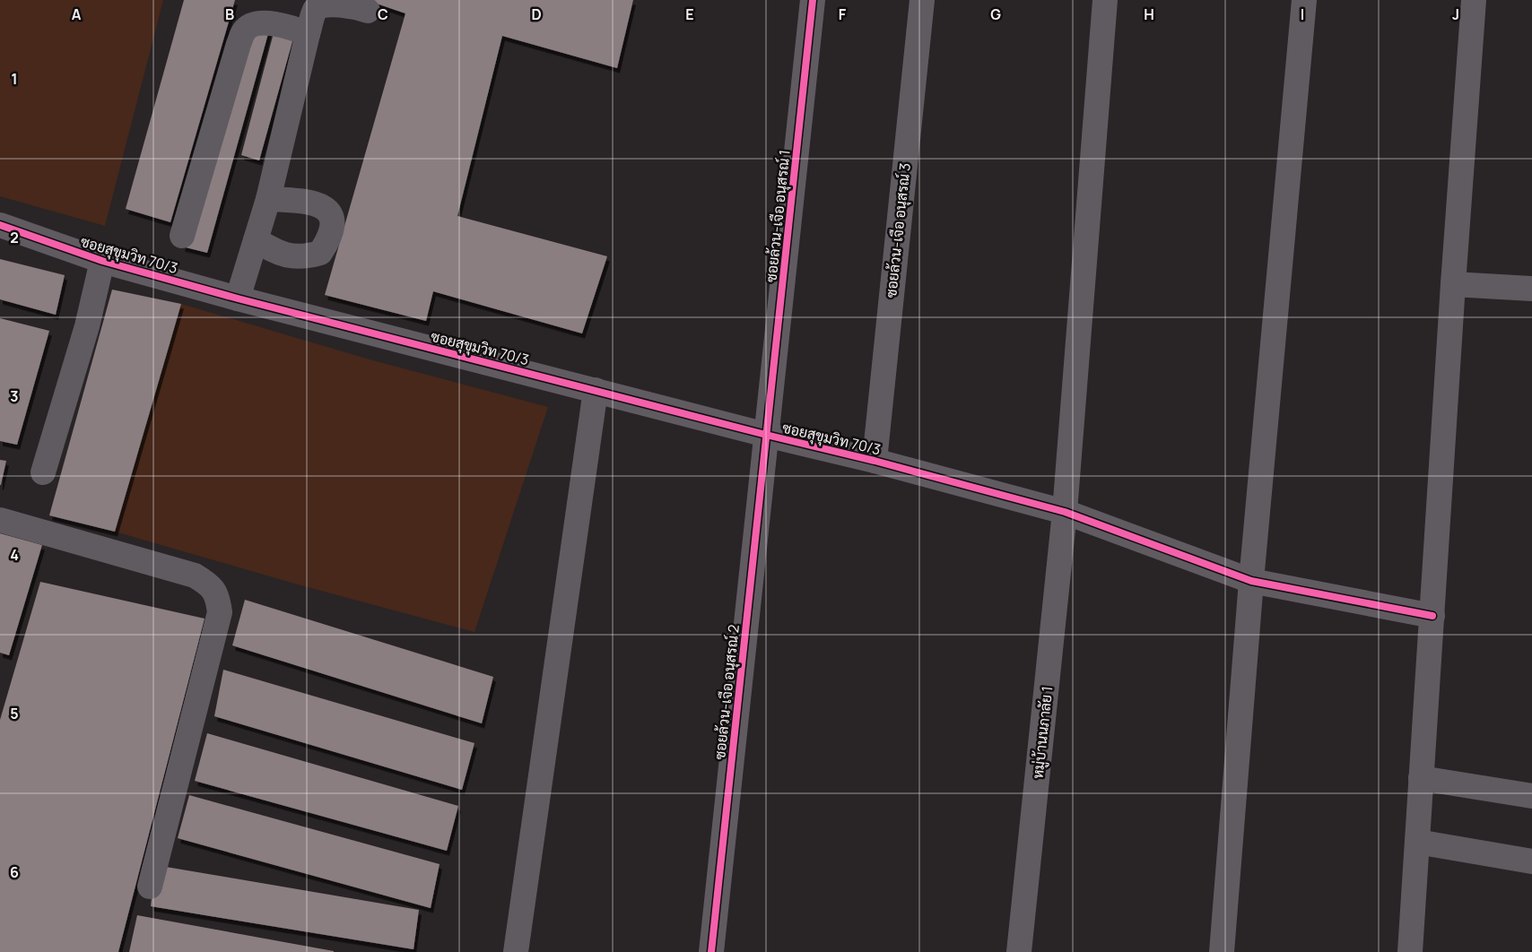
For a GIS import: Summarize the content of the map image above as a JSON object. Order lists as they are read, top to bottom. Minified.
{"streets":{"street":["ซอยล้วน-เจือ อนุสรณ์ 1","ซอยล้วน-เจือ อนุสรณ์ 3","ซอยสุขุมวิท 70/3","ซอยล้วน-เจือ อนุสรณ์ 2","หมู่บ้านนภาลัย 1"]},"crossings":[["ซอยล้วน-เจือ อนุสรณ์ 1","ซอยสุขุมวิท 70/3"],["ซอยล้วน-เจือ อนุสรณ์ 1","ซอยล้วน-เจือ อนุสรณ์ 2"],["ซอยล้วน-เจือ อนุสรณ์ 3","ซอยสุขุมวิท 70/3"],["ซอยสุขุมวิท 70/3","ซอยล้วน-เจือ อนุสรณ์ 2"],["ซอยสุขุมวิท 70/3","หมู่บ้านนภาลัย 1"]],"grid":{"columns":["A","B","C","D","E","F","G","H","I","J"],"rows":["1","2","3","4","5","6"]}}
